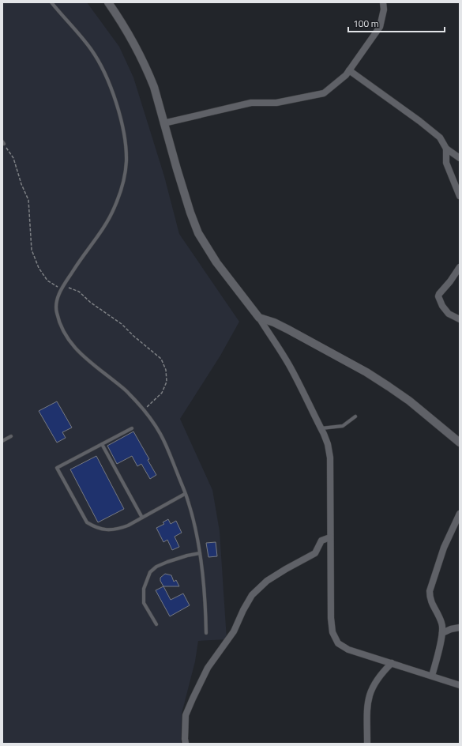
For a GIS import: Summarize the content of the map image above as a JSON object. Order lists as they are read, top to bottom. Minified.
{"scale_bar":"100 m"}
